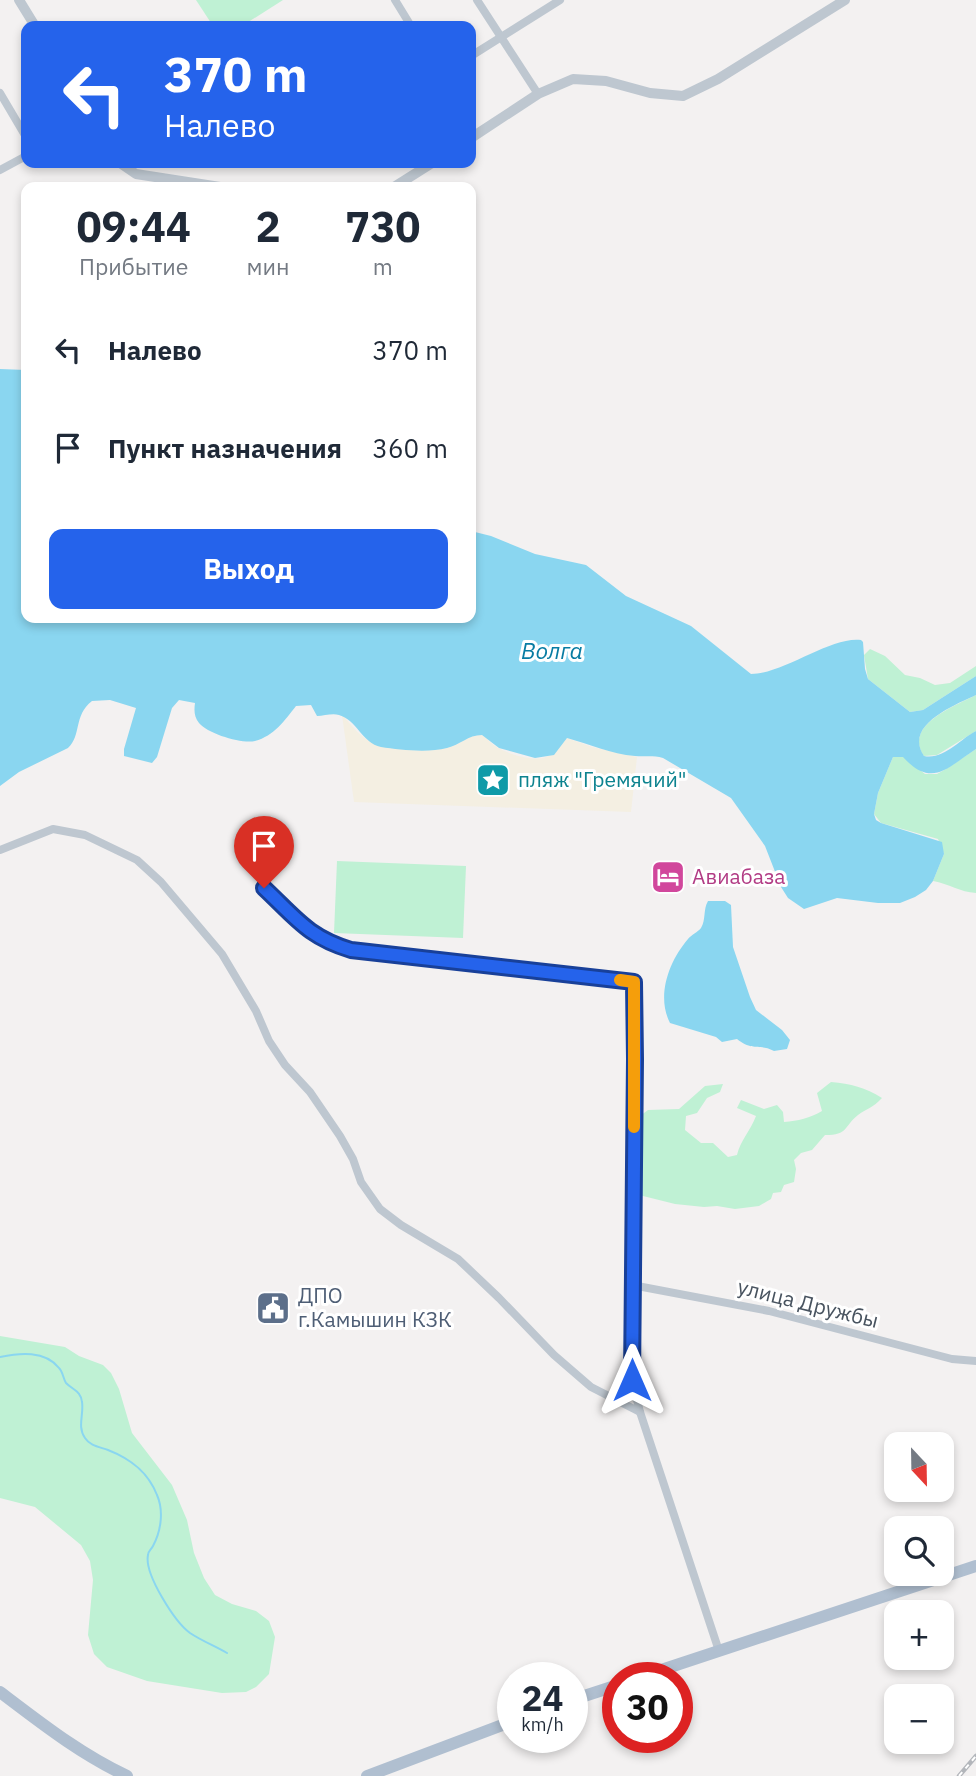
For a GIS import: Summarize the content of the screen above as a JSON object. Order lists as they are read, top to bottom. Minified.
{"streets":{"street":["улица Дружбы"]},"water":["Волга"],"places":{"place":["пляж \"Гремячий\""],"hotel":["Авиабаза"],"public building":["ДПО г.Камышин КЗК"]},"north":"bottom","page":{"turn":["370 m","Налево"],"eta":["09:44","Прибытие","2","мин","730","m"],"list":[{"name":"Налево","value":"370 m"},{"name":"Пункт назначения","value":"360 m"}],"buttons":"Выход","map_buttons":["+","−"],"speed":"24 km/h","limit":"30"}}
